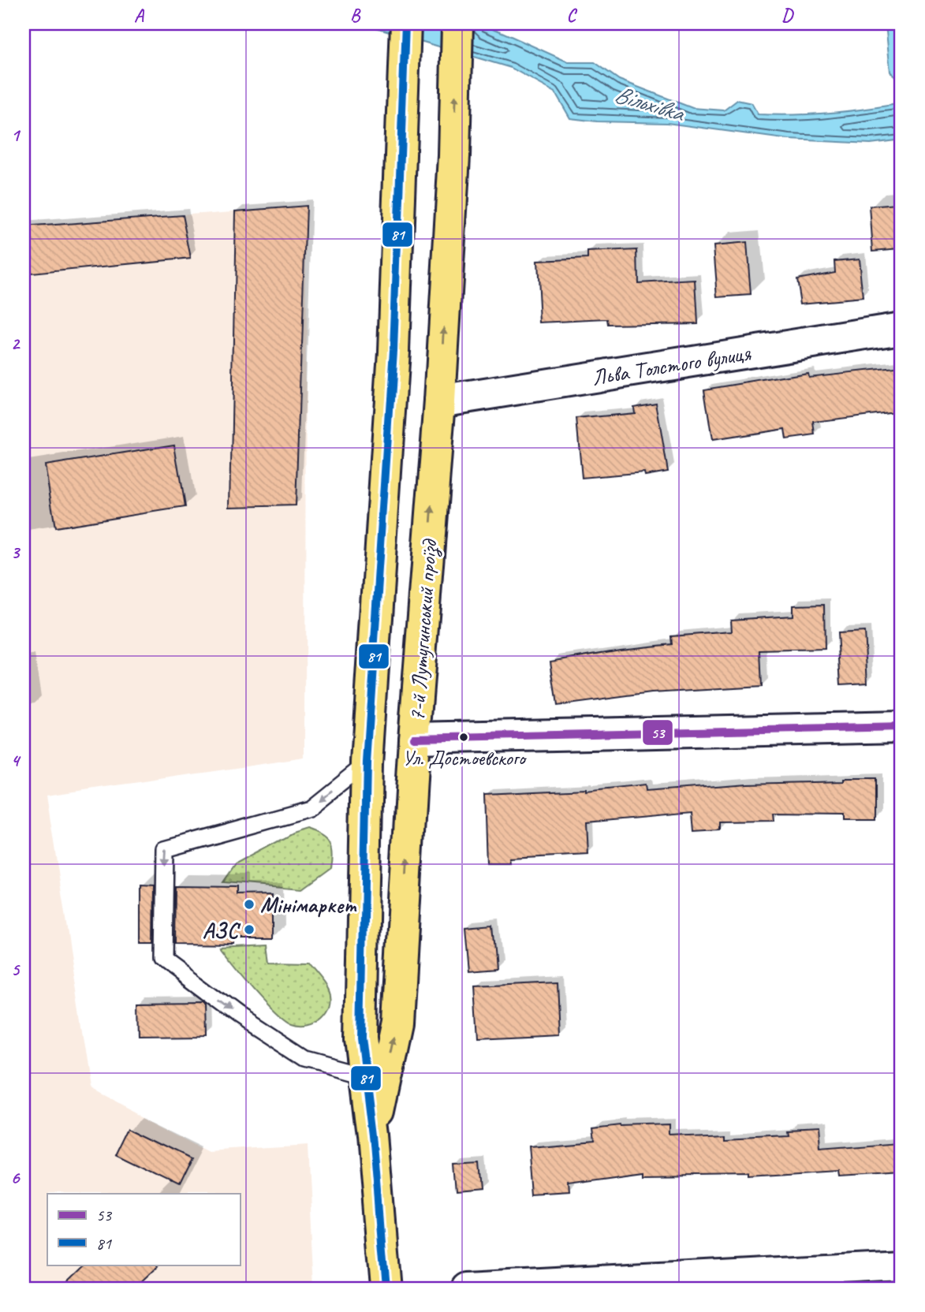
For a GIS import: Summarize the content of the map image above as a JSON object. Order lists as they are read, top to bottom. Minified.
{"streets":{"main road":["7-й Лутугинський проїзд"],"street":["Льва Толстого вулиця"]},"crossings":[["Льва Толстого вулиця","7-й Лутугинський проїзд"]],"water":["Вільхівка"],"places":["Ул. Достоевского","Мінімаркет","АЗС"],"lines":["transit line 81","transit line 53"],"legend":["53","81"],"grid":{"columns":["A","B","C","D"],"rows":["1","2","3","4","5","6"]}}
